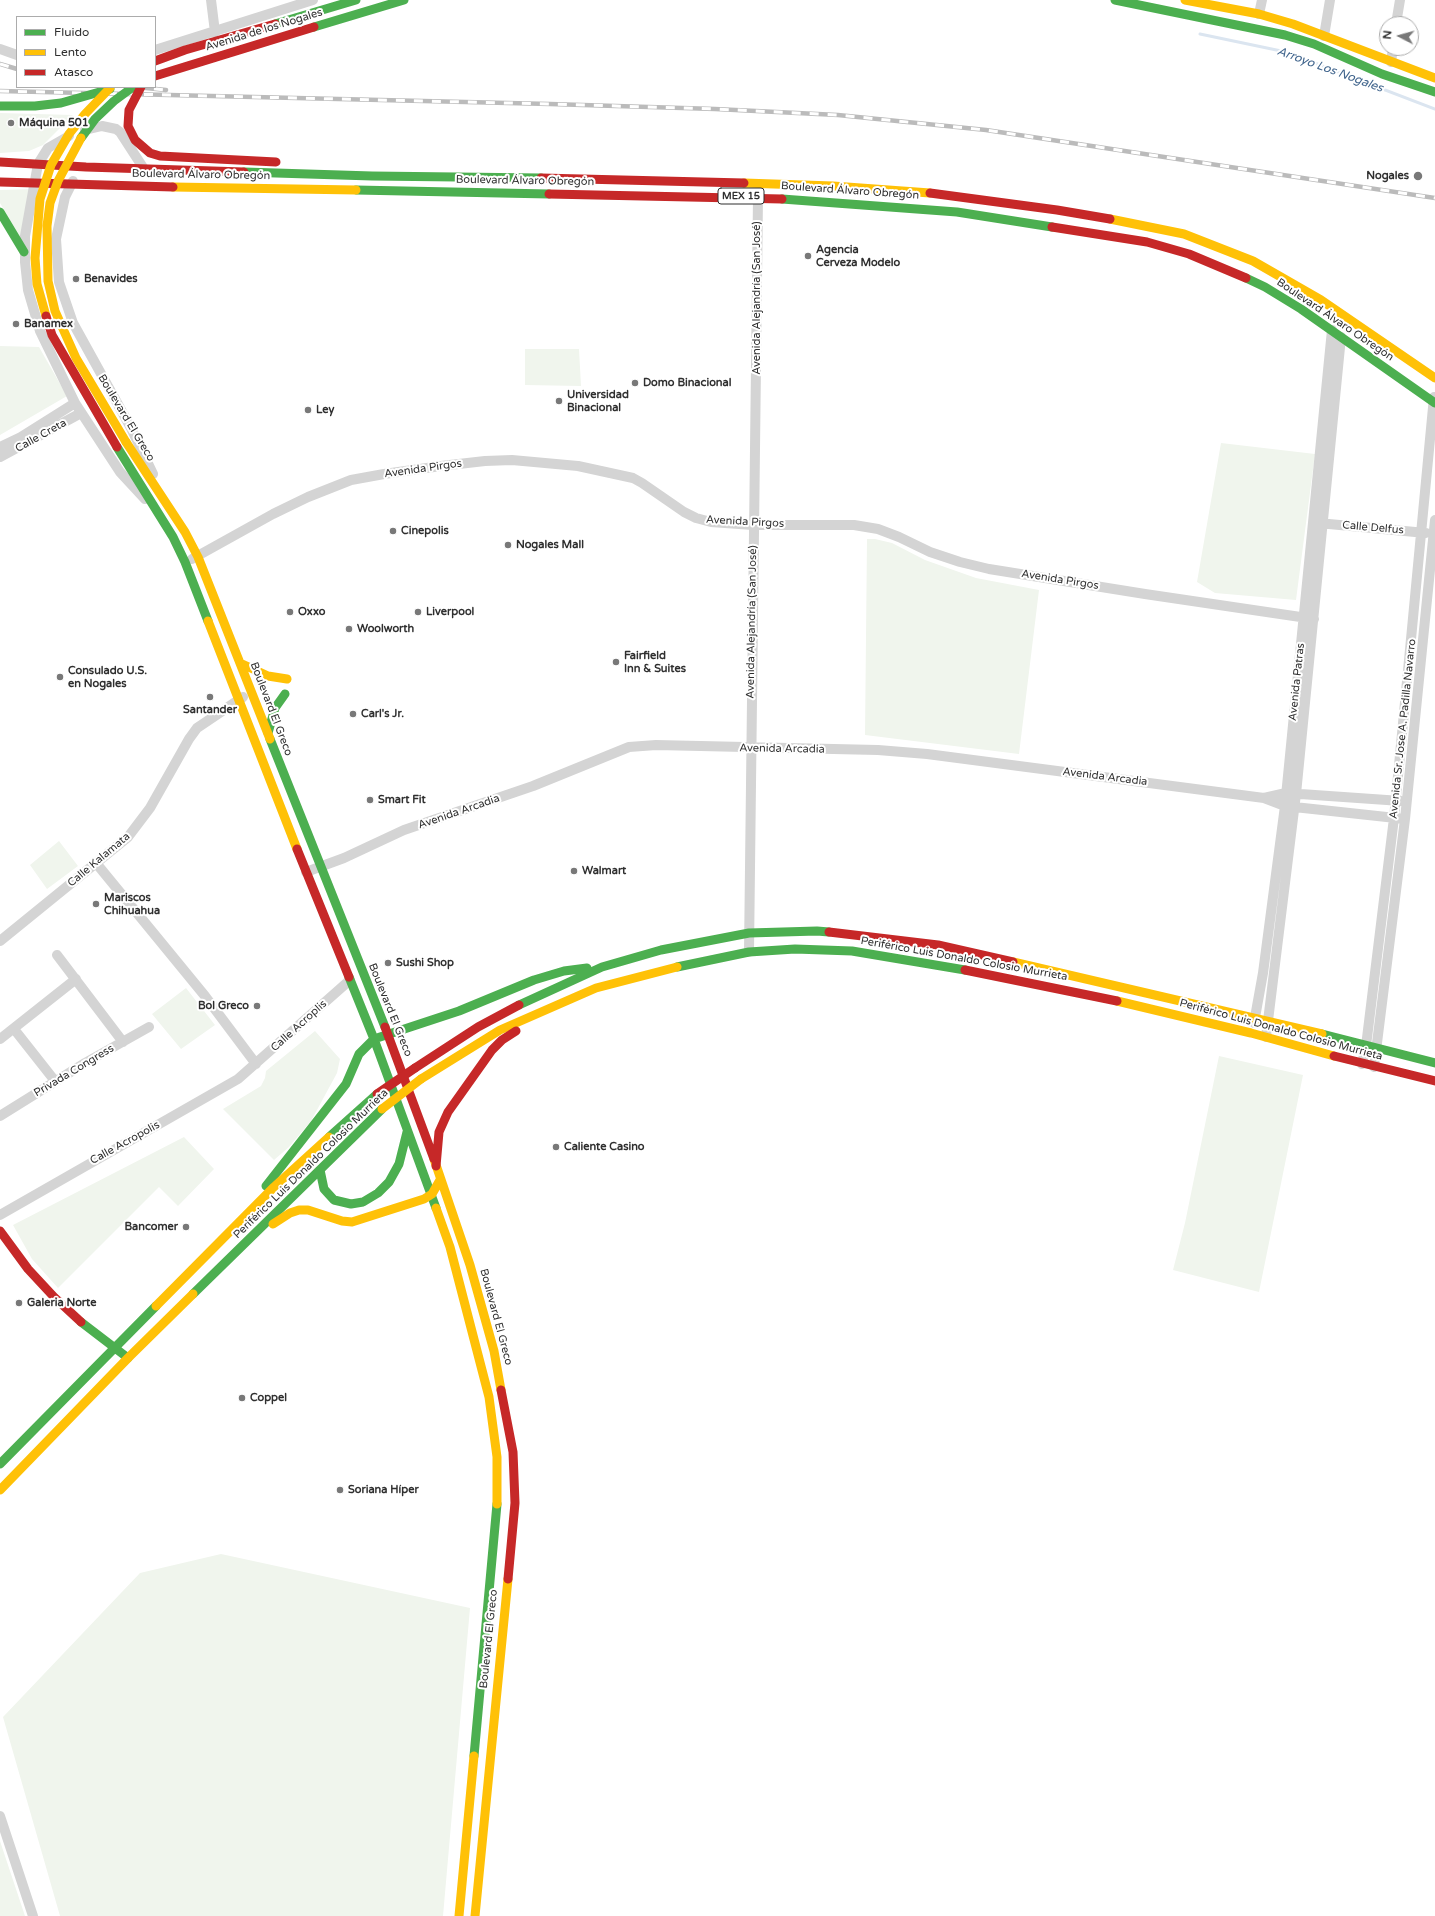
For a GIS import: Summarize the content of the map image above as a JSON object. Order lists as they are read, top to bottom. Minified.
{"streets":{"main road":["Avenida de los Nogales","Boulevard Álvaro Obregón","MEX 15","Boulevard El Greco","Periférico Luis Donaldo Colosio Murrieta"],"street":["Avenida Alejandría (San José)","Calle Creta","Avenida Pirgos","Calle Delfus","Avenida Patras","Avenida Sr. Jose A. Padilla Navarro","Avenida Arcadia","Calle Kalamata","Calle Acroplis","Privada Congress","Calle Acropolis"]},"crossings":[["Boulevard Álvaro Obregón","Avenida Alejandría (San José)"],["Boulevard Álvaro Obregón","Avenida Patras"],["Boulevard Álvaro Obregón","Avenida Sr. Jose A. Padilla Navarro"],["Avenida Alejandría (San José)","Avenida Pirgos"],["Avenida Alejandría (San José)","Avenida Arcadia"],["Avenida Alejandría (San José)","Periférico Luis Donaldo Colosio Murrieta"],["Boulevard El Greco","Avenida Pirgos"],["Boulevard El Greco","Avenida Arcadia"],["Boulevard El Greco","Calle Kalamata"],["Boulevard El Greco","Calle Acroplis"],["Avenida Pirgos","Avenida Patras"],["Calle Delfus","Avenida Patras"],["Calle Delfus","Avenida Sr. Jose A. Padilla Navarro"],["Avenida Patras","Avenida Arcadia"],["Avenida Patras","Periférico Luis Donaldo Colosio Murrieta"],["Avenida Sr. Jose A. Padilla Navarro","Avenida Arcadia"],["Avenida Sr. Jose A. Padilla Navarro","Periférico Luis Donaldo Colosio Murrieta"],["Calle Acroplis","Calle Acropolis"]],"water":["Arroyo Los Nogales"],"places":["Máquina 501","Nogales","Agencia Cerveza Modelo","Benavides","Banamex","Domo Binacional","Universidad Binacional","Ley","Cinepolis","Nogales Mall","Oxxo","Liverpool","Woolworth","Fairfield Inn & Suites","Consulado U.S. en Nogales","Santander","Carl's Jr.","Smart Fit","Walmart","Mariscos Chihuahua","Sushi Shop","Bol Greco","Caliente Casino","Bancomer","Galeria Norte","Coppel","Soriana Híper"],"legend":["Fluido","Lento","Atasco"],"north":"left"}
